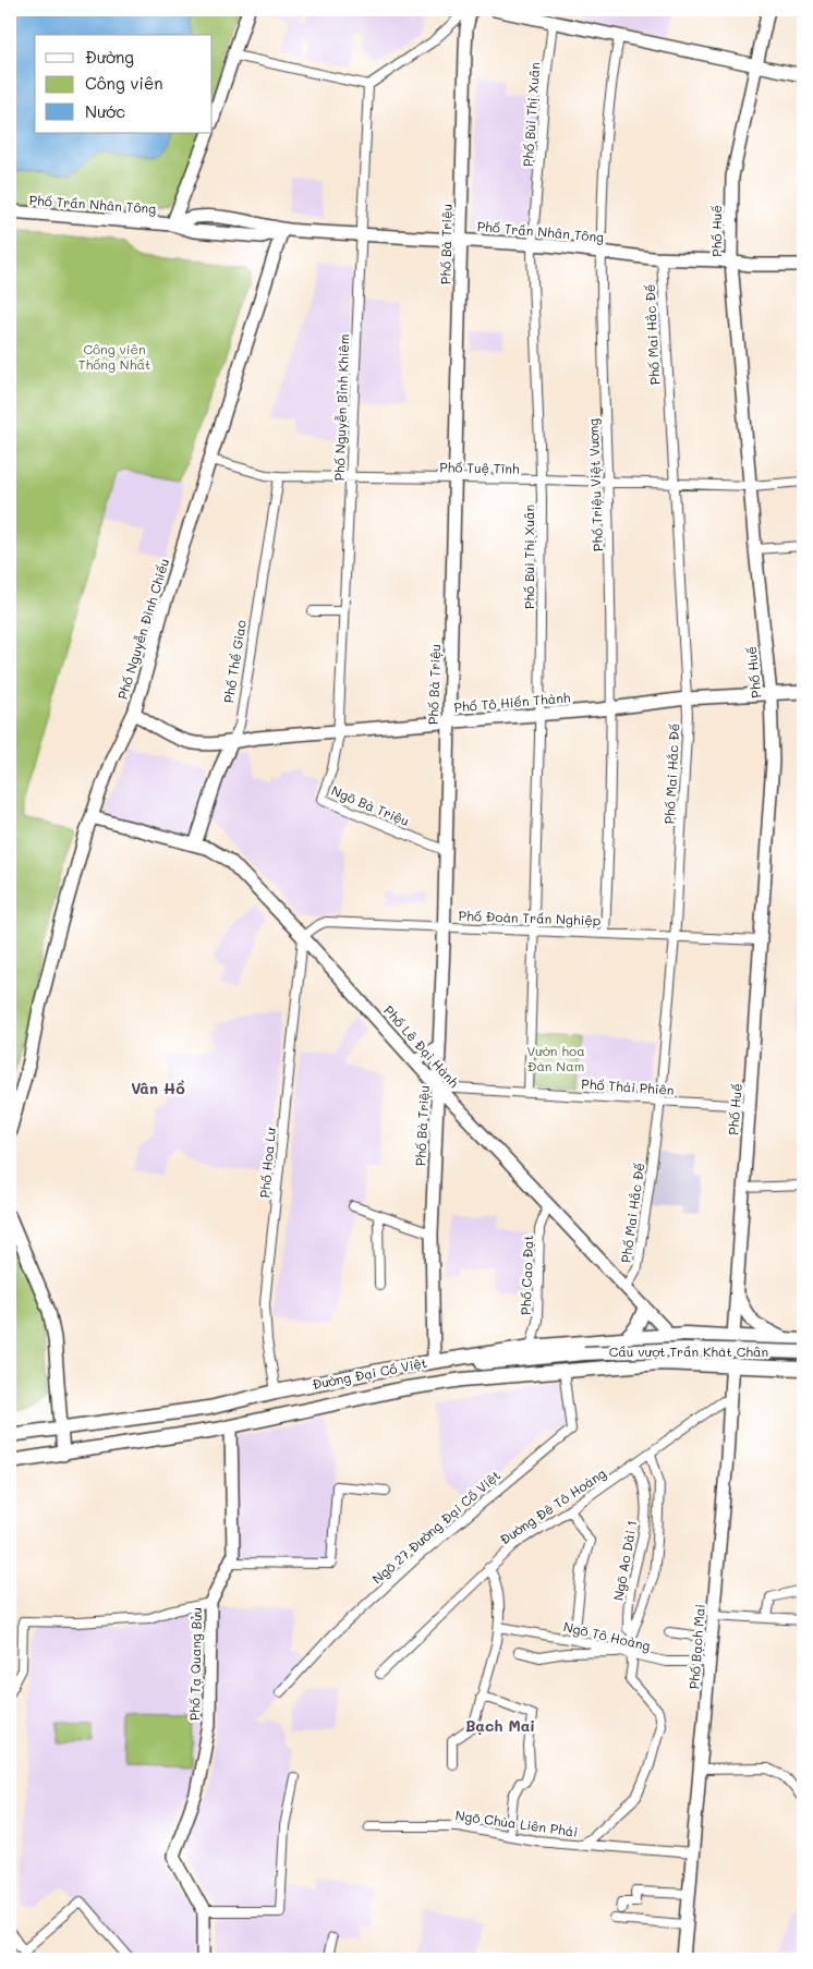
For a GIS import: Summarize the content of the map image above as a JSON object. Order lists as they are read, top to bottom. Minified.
{"streets":{"main road":["Cầu vượt Trần Khát Chân","Đường Đại Cồ Việt"],"street":["Phố Bùi Thị Xuân","Phố Trần Nhân Tông","Phố Huế","Phố Bà Triệu","Phố Mai Hắc Đế","Phố Nguyễn Bỉnh Khiêm","Phố Tuệ Tĩnh","Phố Triệu Việt Vương","Phố Nguyễn Đình Chiểu","Phố Thể Giao","Phố Tô Hiến Thành","Ngõ Bà Triệu","Phố Đoàn Trần Nghiệp","Phố Lê Đại Hành","Phố Thái Phiên","Phố Hoa Lư","Phố Cao Đạt","Đường Đê Tô Hoàng","Ngõ 27 Đường Đại Cồ Việt","Ngõ Ao Dài 1","Ngõ Tô Hoàng","Phố Bạch Mai","Phố Tạ Quang Bửu","Ngõ Chùa Liên Phái"]},"crossings":[["Phố Bùi Thị Xuân","Phố Trần Nhân Tông"],["Phố Bùi Thị Xuân","Phố Tuệ Tĩnh"],["Phố Bùi Thị Xuân","Phố Tô Hiến Thành"],["Phố Bùi Thị Xuân","Phố Đoàn Trần Nghiệp"],["Phố Bùi Thị Xuân","Phố Thái Phiên"],["Phố Trần Nhân Tông","Phố Huế"],["Phố Trần Nhân Tông","Phố Bà Triệu"],["Phố Trần Nhân Tông","Phố Mai Hắc Đế"],["Phố Trần Nhân Tông","Phố Nguyễn Bỉnh Khiêm"],["Phố Trần Nhân Tông","Phố Triệu Việt Vương"],["Phố Trần Nhân Tông","Phố Nguyễn Đình Chiểu"],["Phố Huế","Phố Tuệ Tĩnh"],["Phố Huế","Phố Tô Hiến Thành"],["Phố Huế","Phố Đoàn Trần Nghiệp"],["Phố Huế","Phố Thái Phiên"],["Phố Huế","Đường Đại Cồ Việt"],["Phố Huế","Phố Bạch Mai"],["Phố Bà Triệu","Phố Tuệ Tĩnh"],["Phố Bà Triệu","Phố Tô Hiến Thành"],["Phố Bà Triệu","Ngõ Bà Triệu"],["Phố Bà Triệu","Phố Đoàn Trần Nghiệp"],["Phố Bà Triệu","Phố Lê Đại Hành"],["Phố Bà Triệu","Phố Thái Phiên"],["Phố Bà Triệu","Cầu vượt Trần Khát Chân"],["Phố Bà Triệu","Đường Đại Cồ Việt"],["Phố Mai Hắc Đế","Phố Tuệ Tĩnh"],["Phố Mai Hắc Đế","Phố Tô Hiến Thành"],["Phố Mai Hắc Đế","Phố Đoàn Trần Nghiệp"],["Phố Mai Hắc Đế","Phố Lê Đại Hành"],["Phố Mai Hắc Đế","Phố Thái Phiên"],["Phố Nguyễn Bỉnh Khiêm","Phố Tuệ Tĩnh"],["Phố Nguyễn Bỉnh Khiêm","Phố Tô Hiến Thành"],["Phố Nguyễn Bỉnh Khiêm","Ngõ Bà Triệu"],["Phố Tuệ Tĩnh","Phố Triệu Việt Vương"],["Phố Tuệ Tĩnh","Phố Nguyễn Đình Chiểu"],["Phố Tuệ Tĩnh","Phố Thể Giao"],["Phố Triệu Việt Vương","Phố Tô Hiến Thành"],["Phố Triệu Việt Vương","Phố Đoàn Trần Nghiệp"],["Phố Nguyễn Đình Chiểu","Phố Tô Hiến Thành"],["Phố Nguyễn Đình Chiểu","Phố Lê Đại Hành"],["Phố Thể Giao","Phố Tô Hiến Thành"],["Phố Thể Giao","Phố Lê Đại Hành"],["Phố Tô Hiến Thành","Ngõ Bà Triệu"],["Phố Đoàn Trần Nghiệp","Phố Lê Đại Hành"],["Phố Đoàn Trần Nghiệp","Phố Hoa Lư"],["Phố Lê Đại Hành","Phố Thái Phiên"],["Phố Lê Đại Hành","Phố Hoa Lư"],["Phố Lê Đại Hành","Phố Cao Đạt"],["Phố Lê Đại Hành","Đường Đại Cồ Việt"],["Phố Hoa Lư","Đường Đại Cồ Việt"],["Phố Cao Đạt","Đường Đại Cồ Việt"],["Cầu vượt Trần Khát Chân","Đường Đại Cồ Việt"],["Đường Đại Cồ Việt","Ngõ 27 Đường Đại Cồ Việt"],["Đường Đại Cồ Việt","Phố Bạch Mai"],["Đường Đại Cồ Việt","Phố Tạ Quang Bửu"],["Đường Đê Tô Hoàng","Ngõ Ao Dài 1"],["Đường Đê Tô Hoàng","Phố Bạch Mai"],["Ngõ Tô Hoàng","Phố Bạch Mai"],["Phố Bạch Mai","Ngõ Chùa Liên Phái"]],"districts":["Vân Hồ","Bạch Mai"],"parks":["Công viên Thống Nhất","Vườn hoa Đàn Nam"],"legend":["Đường","Công viên","Nước"]}
